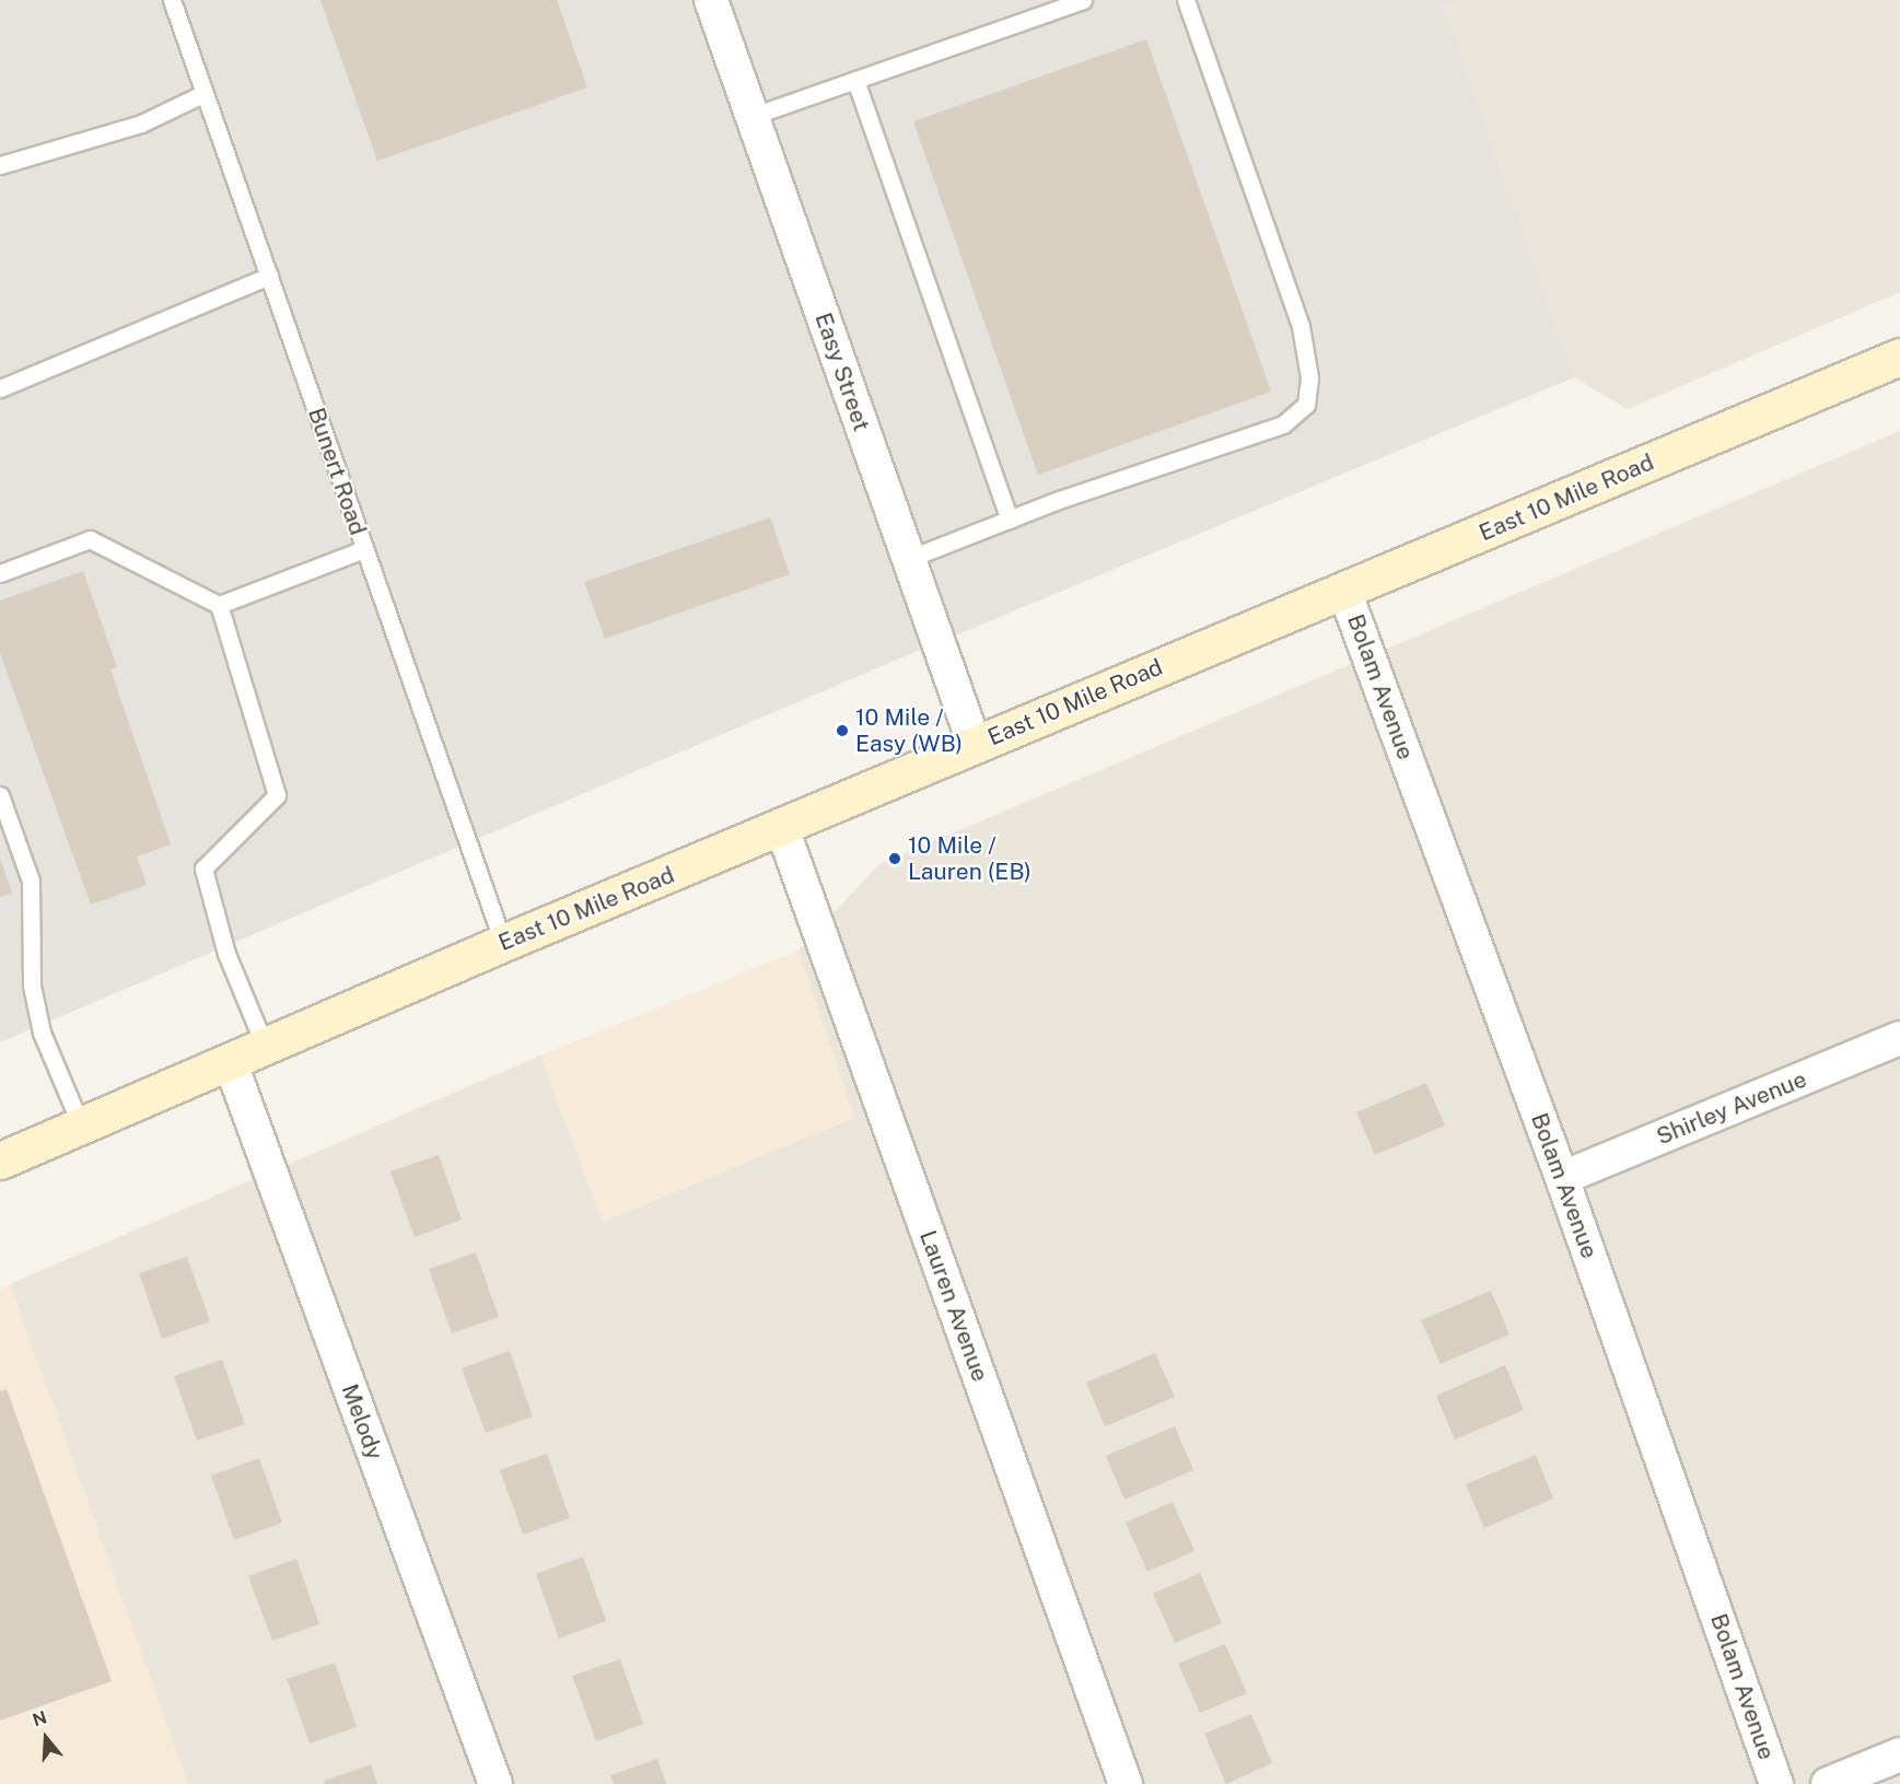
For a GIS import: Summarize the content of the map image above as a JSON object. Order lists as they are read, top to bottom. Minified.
{"streets":{"main road":["East 10 Mile Road"],"street":["Easy Street","Bolam Avenue","Shirley Avenue","Lauren Avenue","Melody"],"lane":["Bunert Road"]},"crossings":[["Easy Street","East 10 Mile Road"],["Bunert Road","East 10 Mile Road"],["East 10 Mile Road","Bolam Avenue"],["East 10 Mile Road","Lauren Avenue"],["East 10 Mile Road","Melody"],["Bolam Avenue","Shirley Avenue"]],"places":["10 Mile / Easy (WB)","10 Mile / Lauren (EB)"],"north":"top"}
